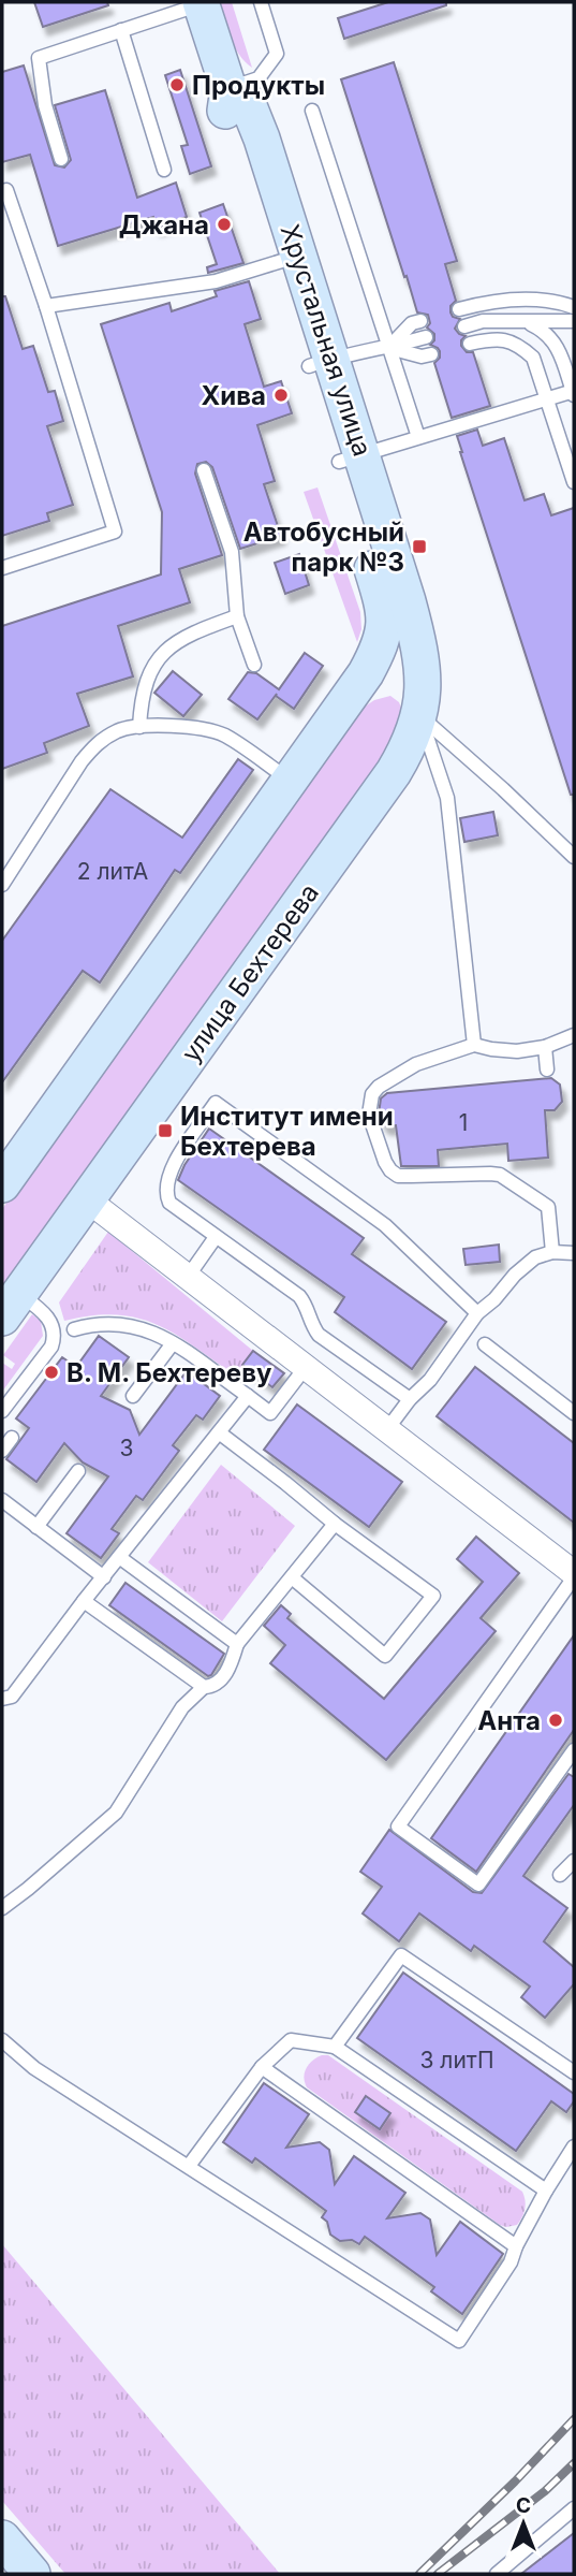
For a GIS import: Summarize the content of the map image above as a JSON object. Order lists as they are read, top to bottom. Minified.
{"streets":{"street":["Хрустальная улица","улица Бехтерева"]},"crossings":[["Хрустальная улица","улица Бехтерева"]],"places":{"other":["Продукты","Джана","Хива","В. М. Бехтереву","Анта"],"transit":["Автобусный парк №3","Институт имени Бехтерева"]},"house_numbers":["2 литА","1","3","3 литП"],"north":"top"}
